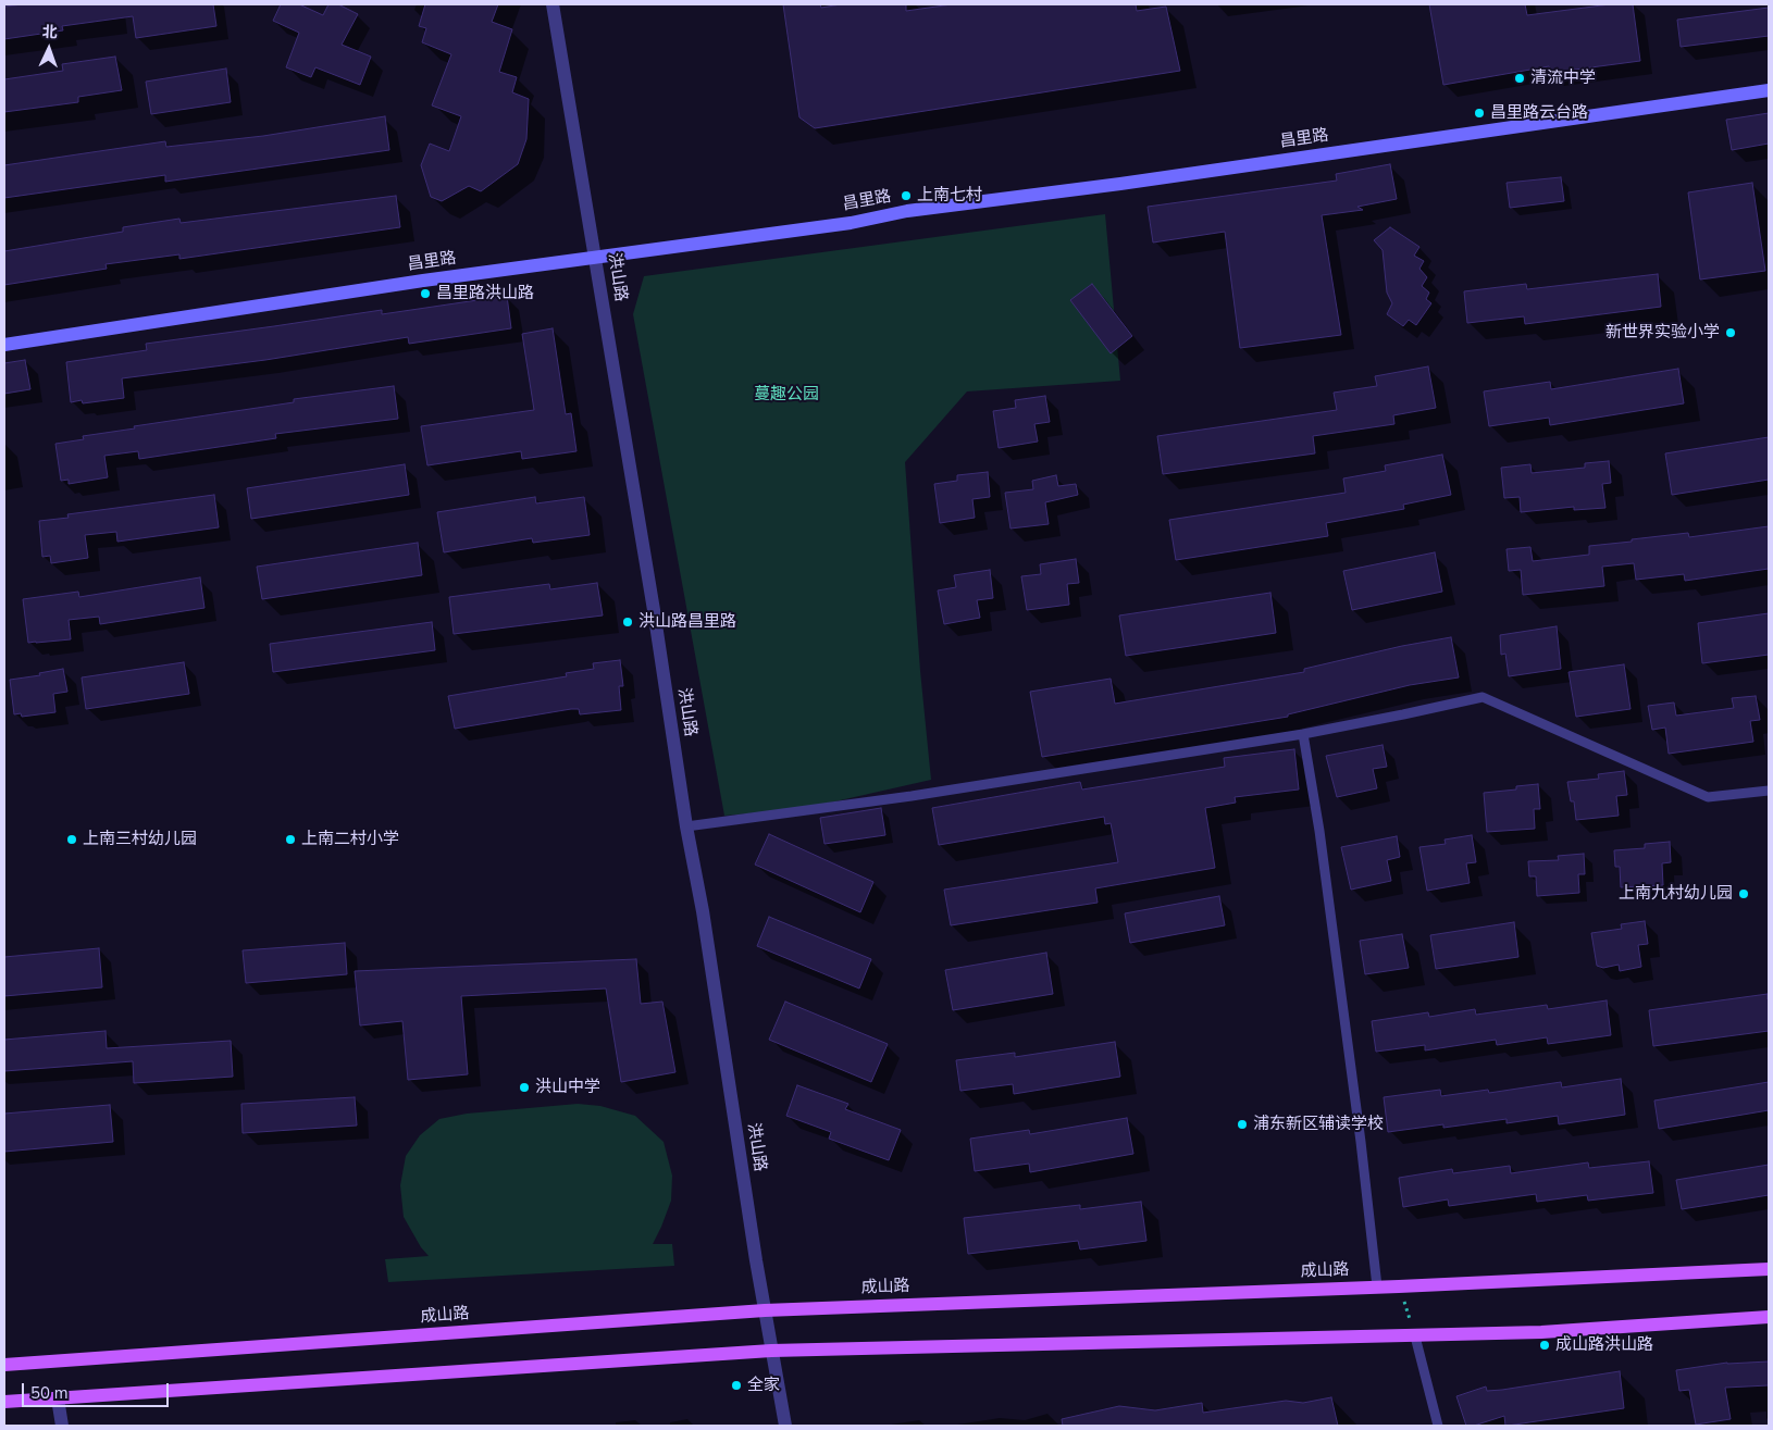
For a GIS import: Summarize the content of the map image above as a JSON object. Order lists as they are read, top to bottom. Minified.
{"streets":{"main road":["成山路"],"street":["昌里路","洪山路"]},"crossings":[["昌里路","洪山路"],["洪山路","成山路"]],"parks":["蔓趣公园"],"places":["清流中学","昌里路云台路","上南七村","昌里路洪山路","新世界实验小学","洪山路昌里路","上南三村幼儿园","上南二村小学","上南九村幼儿园","洪山中学","浦东新区辅读学校","成山路洪山路","全家"],"scale_bar":"50 m","north":"top"}
